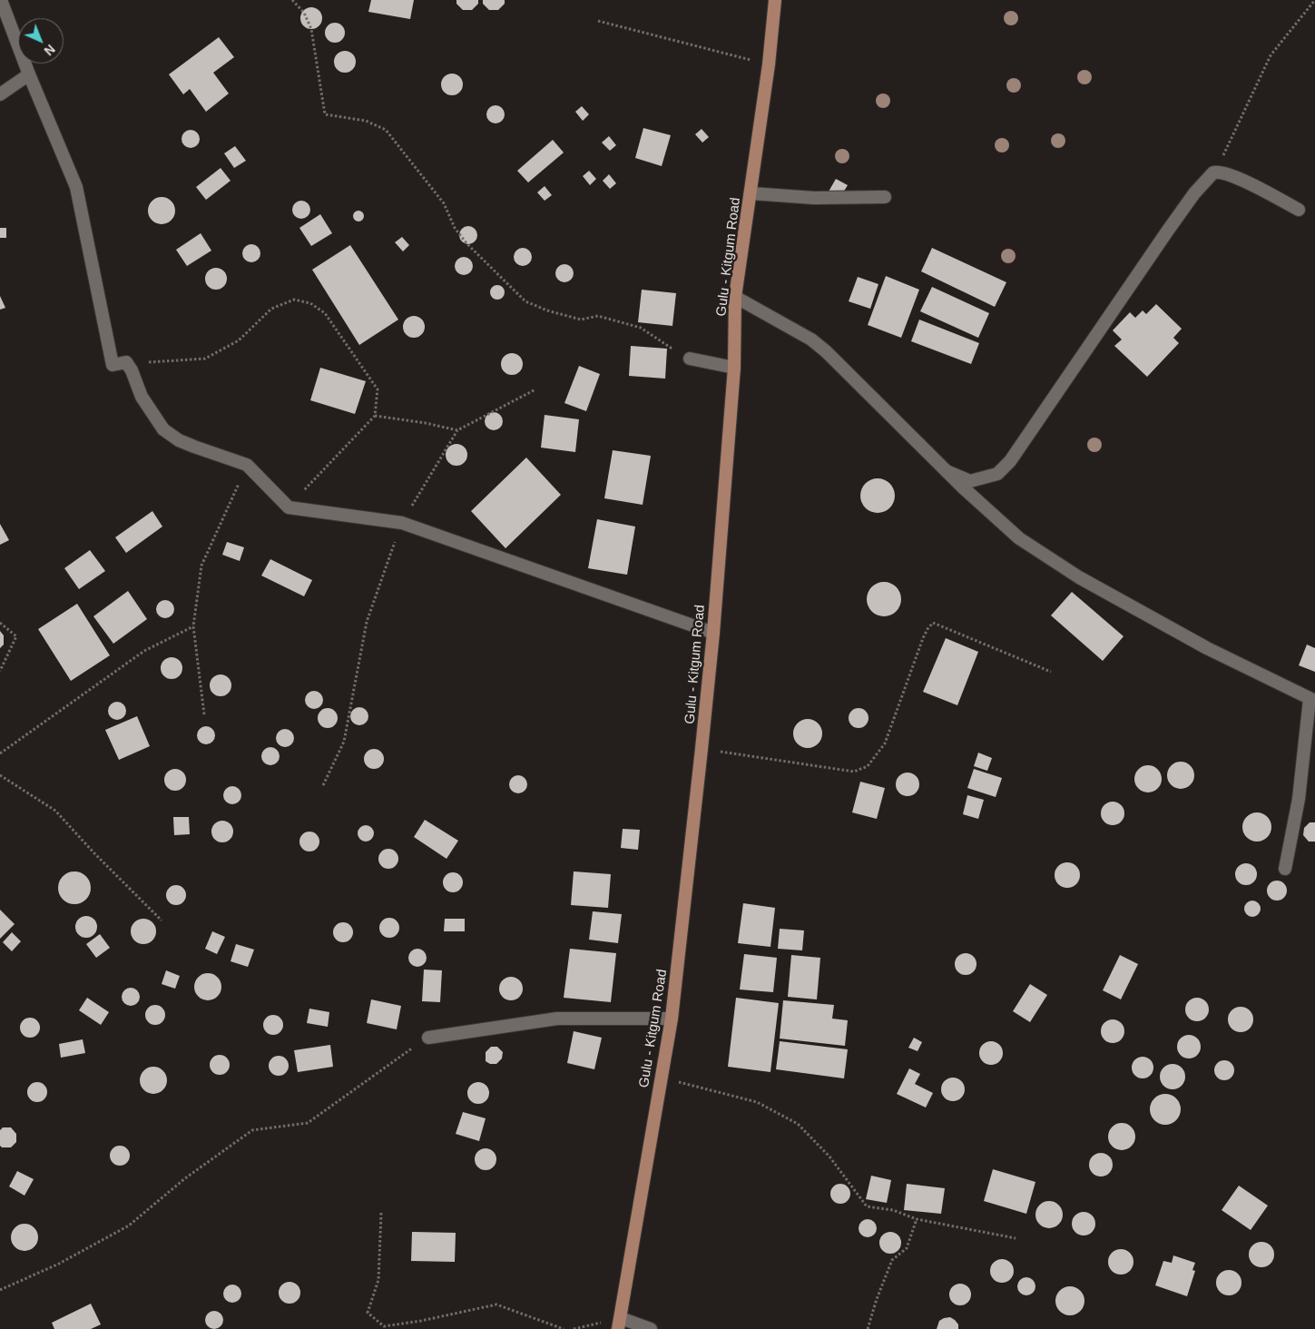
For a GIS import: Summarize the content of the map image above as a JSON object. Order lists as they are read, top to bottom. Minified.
{"streets":{"main road":["Gulu - Kitgum Road"]},"north":"bottom right"}
